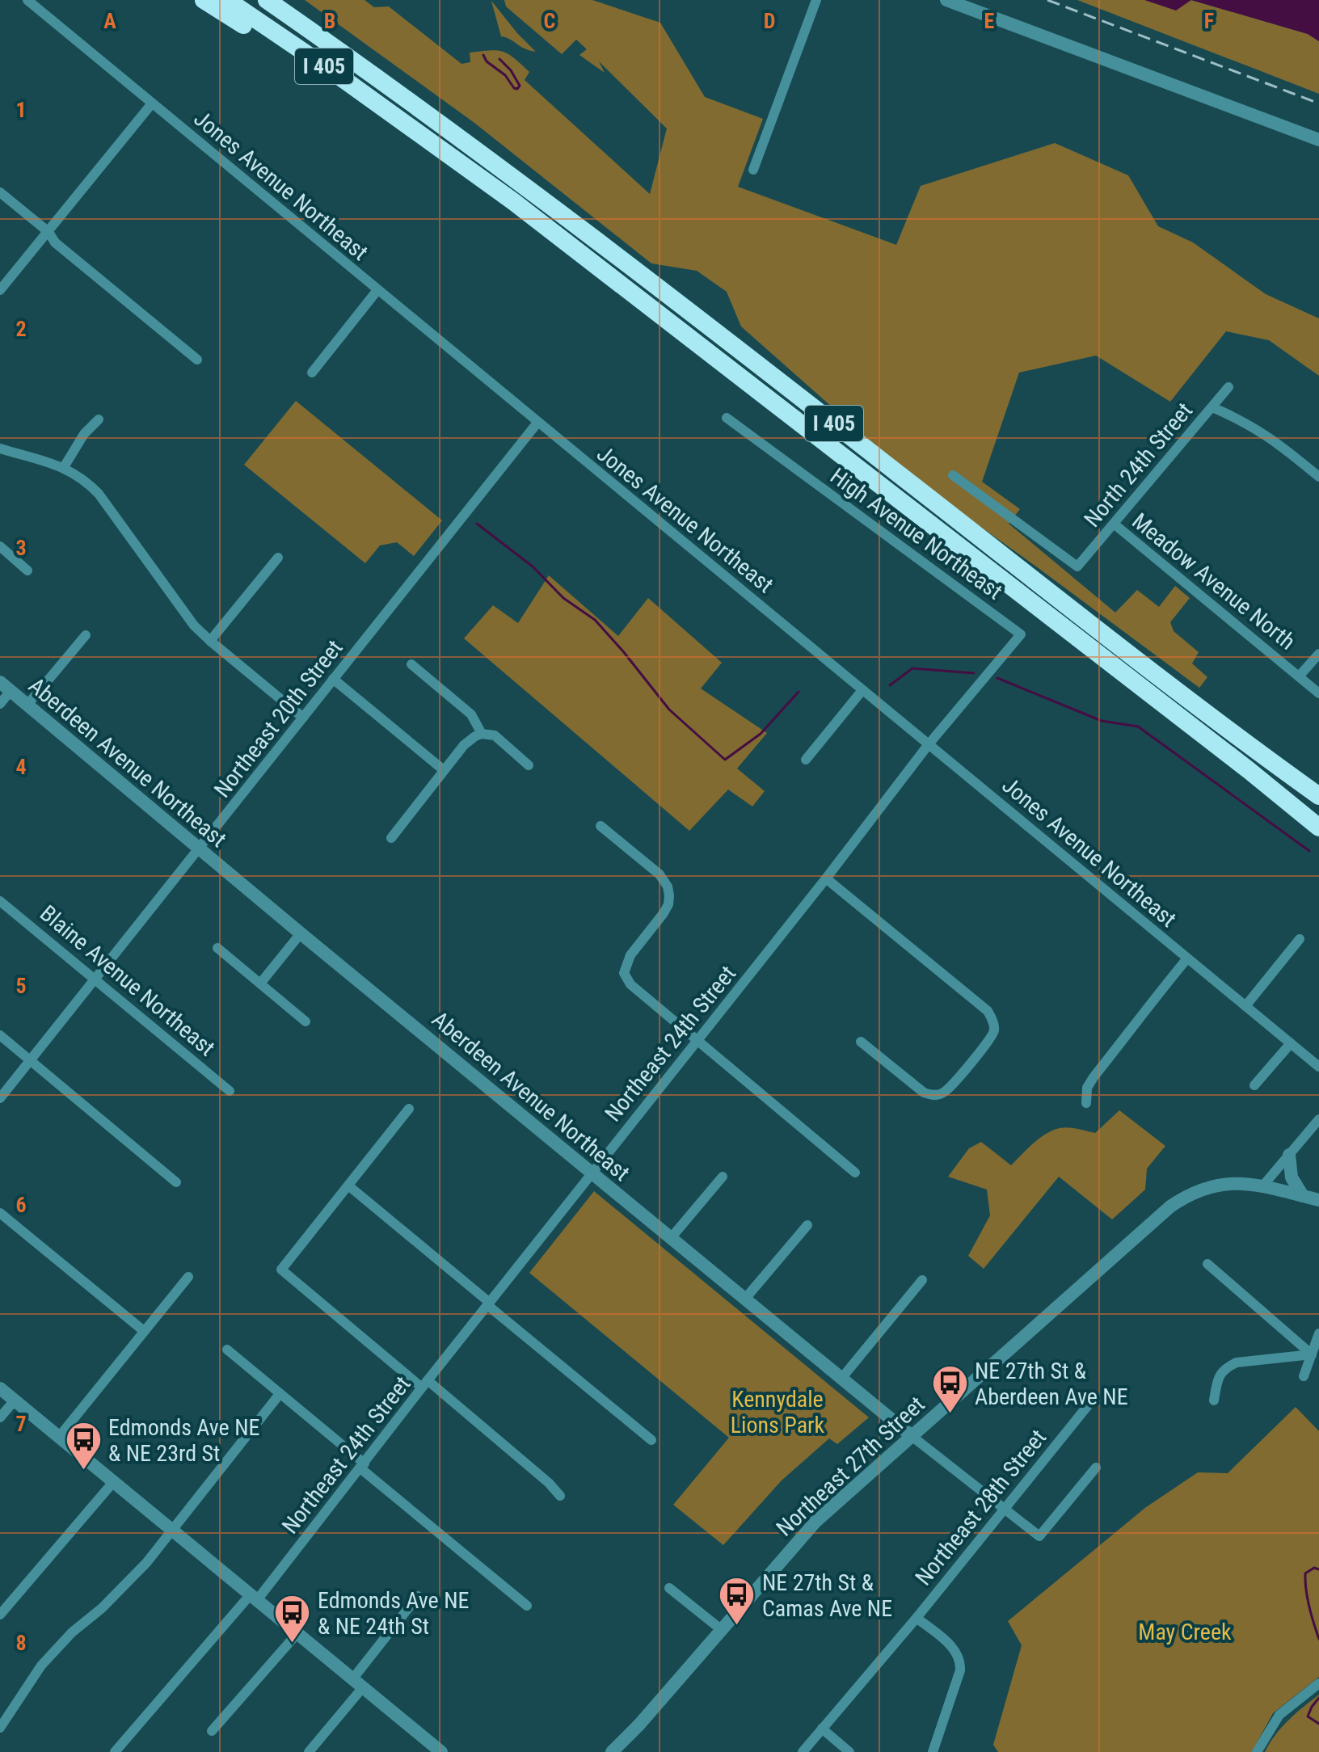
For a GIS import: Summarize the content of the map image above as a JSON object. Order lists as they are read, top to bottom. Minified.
{"streets":{"highway":["I 405"],"street":["Jones Avenue Northeast","North 24th Street","High Avenue Northeast","Meadow Avenue North","Northeast 20th Street","Aberdeen Avenue Northeast","Blaine Avenue Northeast","Northeast 24th Street","Northeast 27th Street","Northeast 28th Street"]},"crossings":[["Jones Avenue Northeast","Northeast 20th Street"],["Jones Avenue Northeast","Northeast 24th Street"],["North 24th Street","Meadow Avenue North"],["High Avenue Northeast","Northeast 24th Street"],["Northeast 20th Street","Aberdeen Avenue Northeast"],["Northeast 20th Street","Blaine Avenue Northeast"],["Aberdeen Avenue Northeast","Northeast 24th Street"],["Aberdeen Avenue Northeast","Northeast 27th Street"],["Aberdeen Avenue Northeast","Northeast 28th Street"]],"parks":["Kennydale Lions Park","May Creek"],"places":{"bus stop":["NE 27th St & Aberdeen Ave NE","Edmonds Ave NE & NE 23rd St","NE 27th St & Camas Ave NE","Edmonds Ave NE & NE 24th St"]},"grid":{"columns":["A","B","C","D","E","F"],"rows":["1","2","3","4","5","6","7","8"]}}
